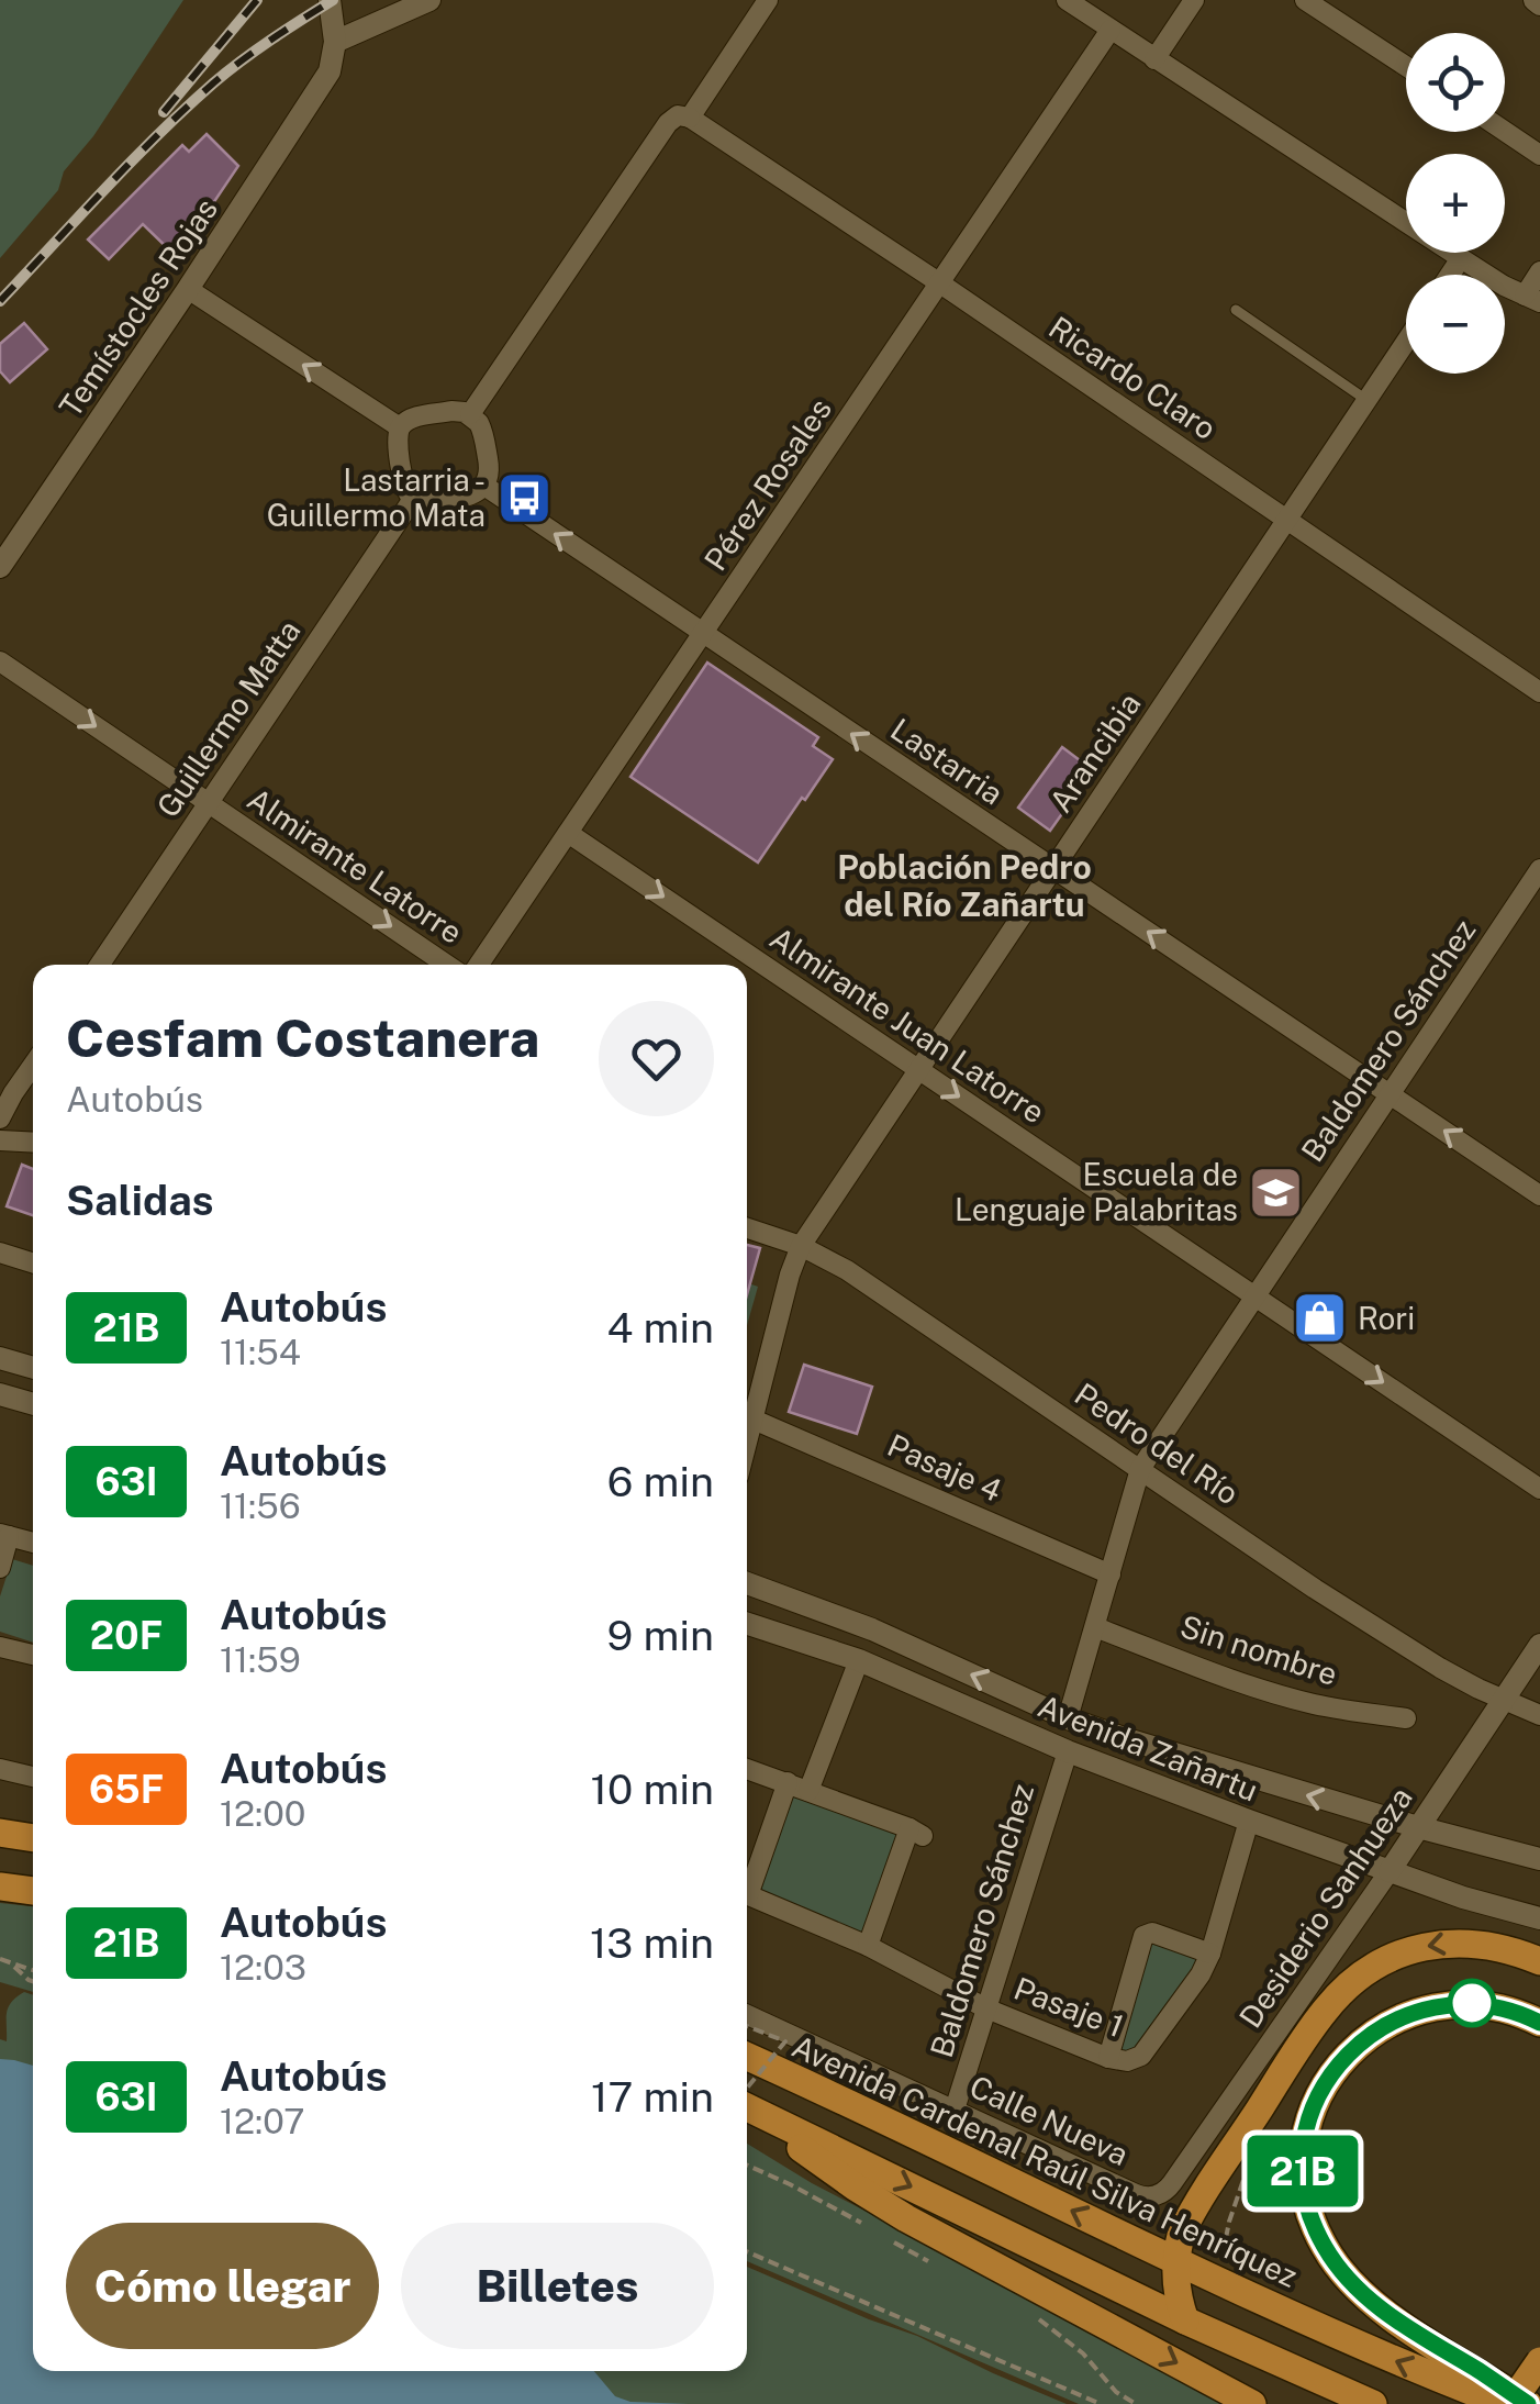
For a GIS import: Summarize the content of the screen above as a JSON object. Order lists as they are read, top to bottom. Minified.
{"streets":{"main road":["Avenida Cardenal Raúl Silva Henríquez"],"street":["Temístocles Rojas","Ricardo Claro","Pérez Rosales","Guillermo Matta","Arancibia","Lastarria","Almirante Latorre","Almirante Juan Latorre","Baldomero Sánchez","Pedro del Río","Pasaje 4","Sin nombre","Avenida Zañartu","Desiderio Sanhueza","Pasaje 1","Calle Nueva"]},"crossings":[["Ricardo Claro","Pérez Rosales"],["Ricardo Claro","Arancibia"],["Pérez Rosales","Lastarria"],["Pérez Rosales","Almirante Juan Latorre"],["Guillermo Matta","Lastarria"],["Guillermo Matta","Almirante Latorre"],["Arancibia","Lastarria"],["Arancibia","Almirante Juan Latorre"],["Arancibia","Pedro del Río"],["Arancibia","Pasaje 4"],["Lastarria","Baldomero Sánchez"],["Almirante Juan Latorre","Baldomero Sánchez"],["Baldomero Sánchez","Pedro del Río"],["Baldomero Sánchez","Pasaje 4"],["Baldomero Sánchez","Sin nombre"],["Baldomero Sánchez","Avenida Zañartu"],["Baldomero Sánchez","Pasaje 1"],["Baldomero Sánchez","Calle Nueva"],["Pedro del Río","Desiderio Sanhueza"],["Avenida Zañartu","Desiderio Sanhueza"],["Avenida Zañartu","Pasaje 1"],["Desiderio Sanhueza","Calle Nueva"]],"one_way":["Lastarria","Almirante Latorre","Almirante Juan Latorre"],"districts":["Población Pedro del Río Zañartu"],"places":{"bus stop":["Lastarria - Guillermo Mata"],"school or university":["Escuela de Lenguaje Palabritas"],"shop":["Rori"]},"lines":["bus line 21B"],"page":{"on_map":"21B","map_buttons":["+","−"],"heading":[["Cesfam Costanera","Autobús"],"Salidas"],"list":[{"mark":"21B","name":"Autobús","note":"11:54","value":"4 min"},{"mark":"63I","name":"Autobús","note":"11:56","value":"6 min"},{"mark":"20F","name":"Autobús","note":"11:59","value":"9 min"},{"mark":"65F","name":"Autobús","note":"12:00","value":"10 min"},{"mark":"21B","name":"Autobús","note":"12:03","value":"13 min"},{"mark":"63I","name":"Autobús","note":"12:07","value":"17 min"}],"buttons":["Cómo llegar","Billetes"]}}
